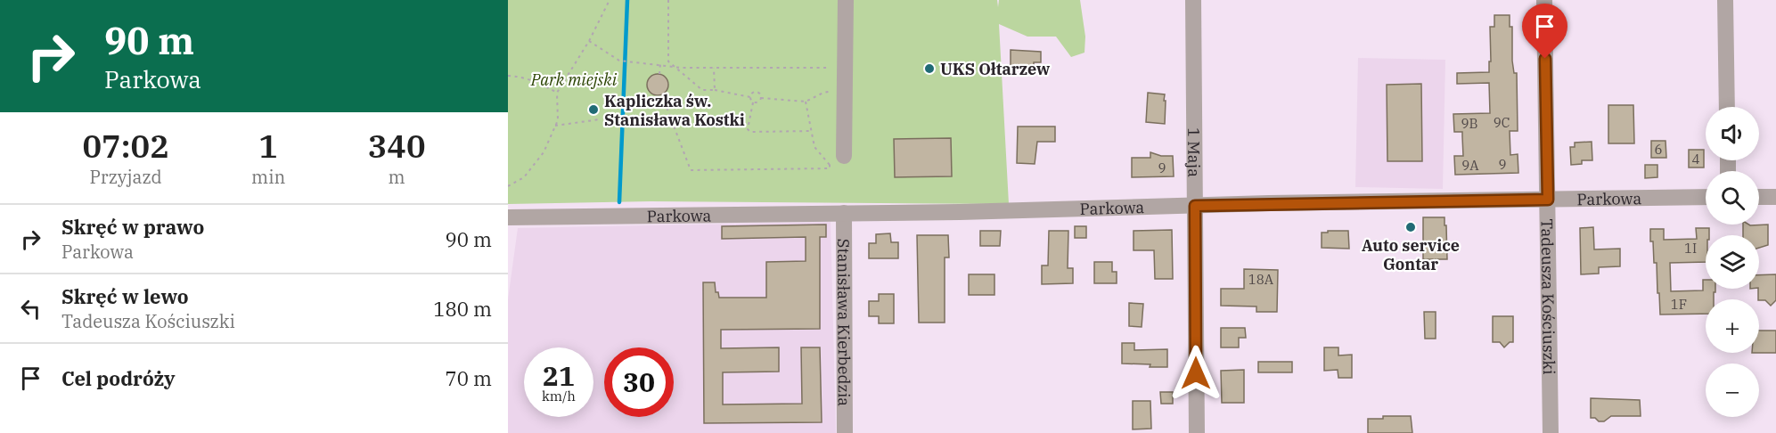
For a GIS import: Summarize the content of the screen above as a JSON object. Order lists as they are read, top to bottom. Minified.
{"streets":{"street":["1 Maja","Parkowa","Tadeusza Kościuszki","Stanisława Kierbedzia"]},"crossings":[["1 Maja","Parkowa"],["Parkowa","Tadeusza Kościuszki"],["Parkowa","Stanisława Kierbedzia"]],"parks":["Park miejski"],"places":["UKS Ołtarzew","Kapliczka św. Stanisława Kostki","Auto service Gontar"],"house_numbers":["9C","9B","6","4","9","9A","9","1I","18A","1F"],"page":{"turn":["90 m","Parkowa"],"map_buttons":["+","−"],"eta":["07:02","Przyjazd","1","min","340","m"],"list":[{"name":"Skręć w prawo","note":"Parkowa","value":"90 m"},{"name":"Skręć w lewo","note":"Tadeusza Kościuszki","value":"180 m"},{"name":"Cel podróży","value":"70 m"}],"speed":"21 km/h","limit":"30"}}
